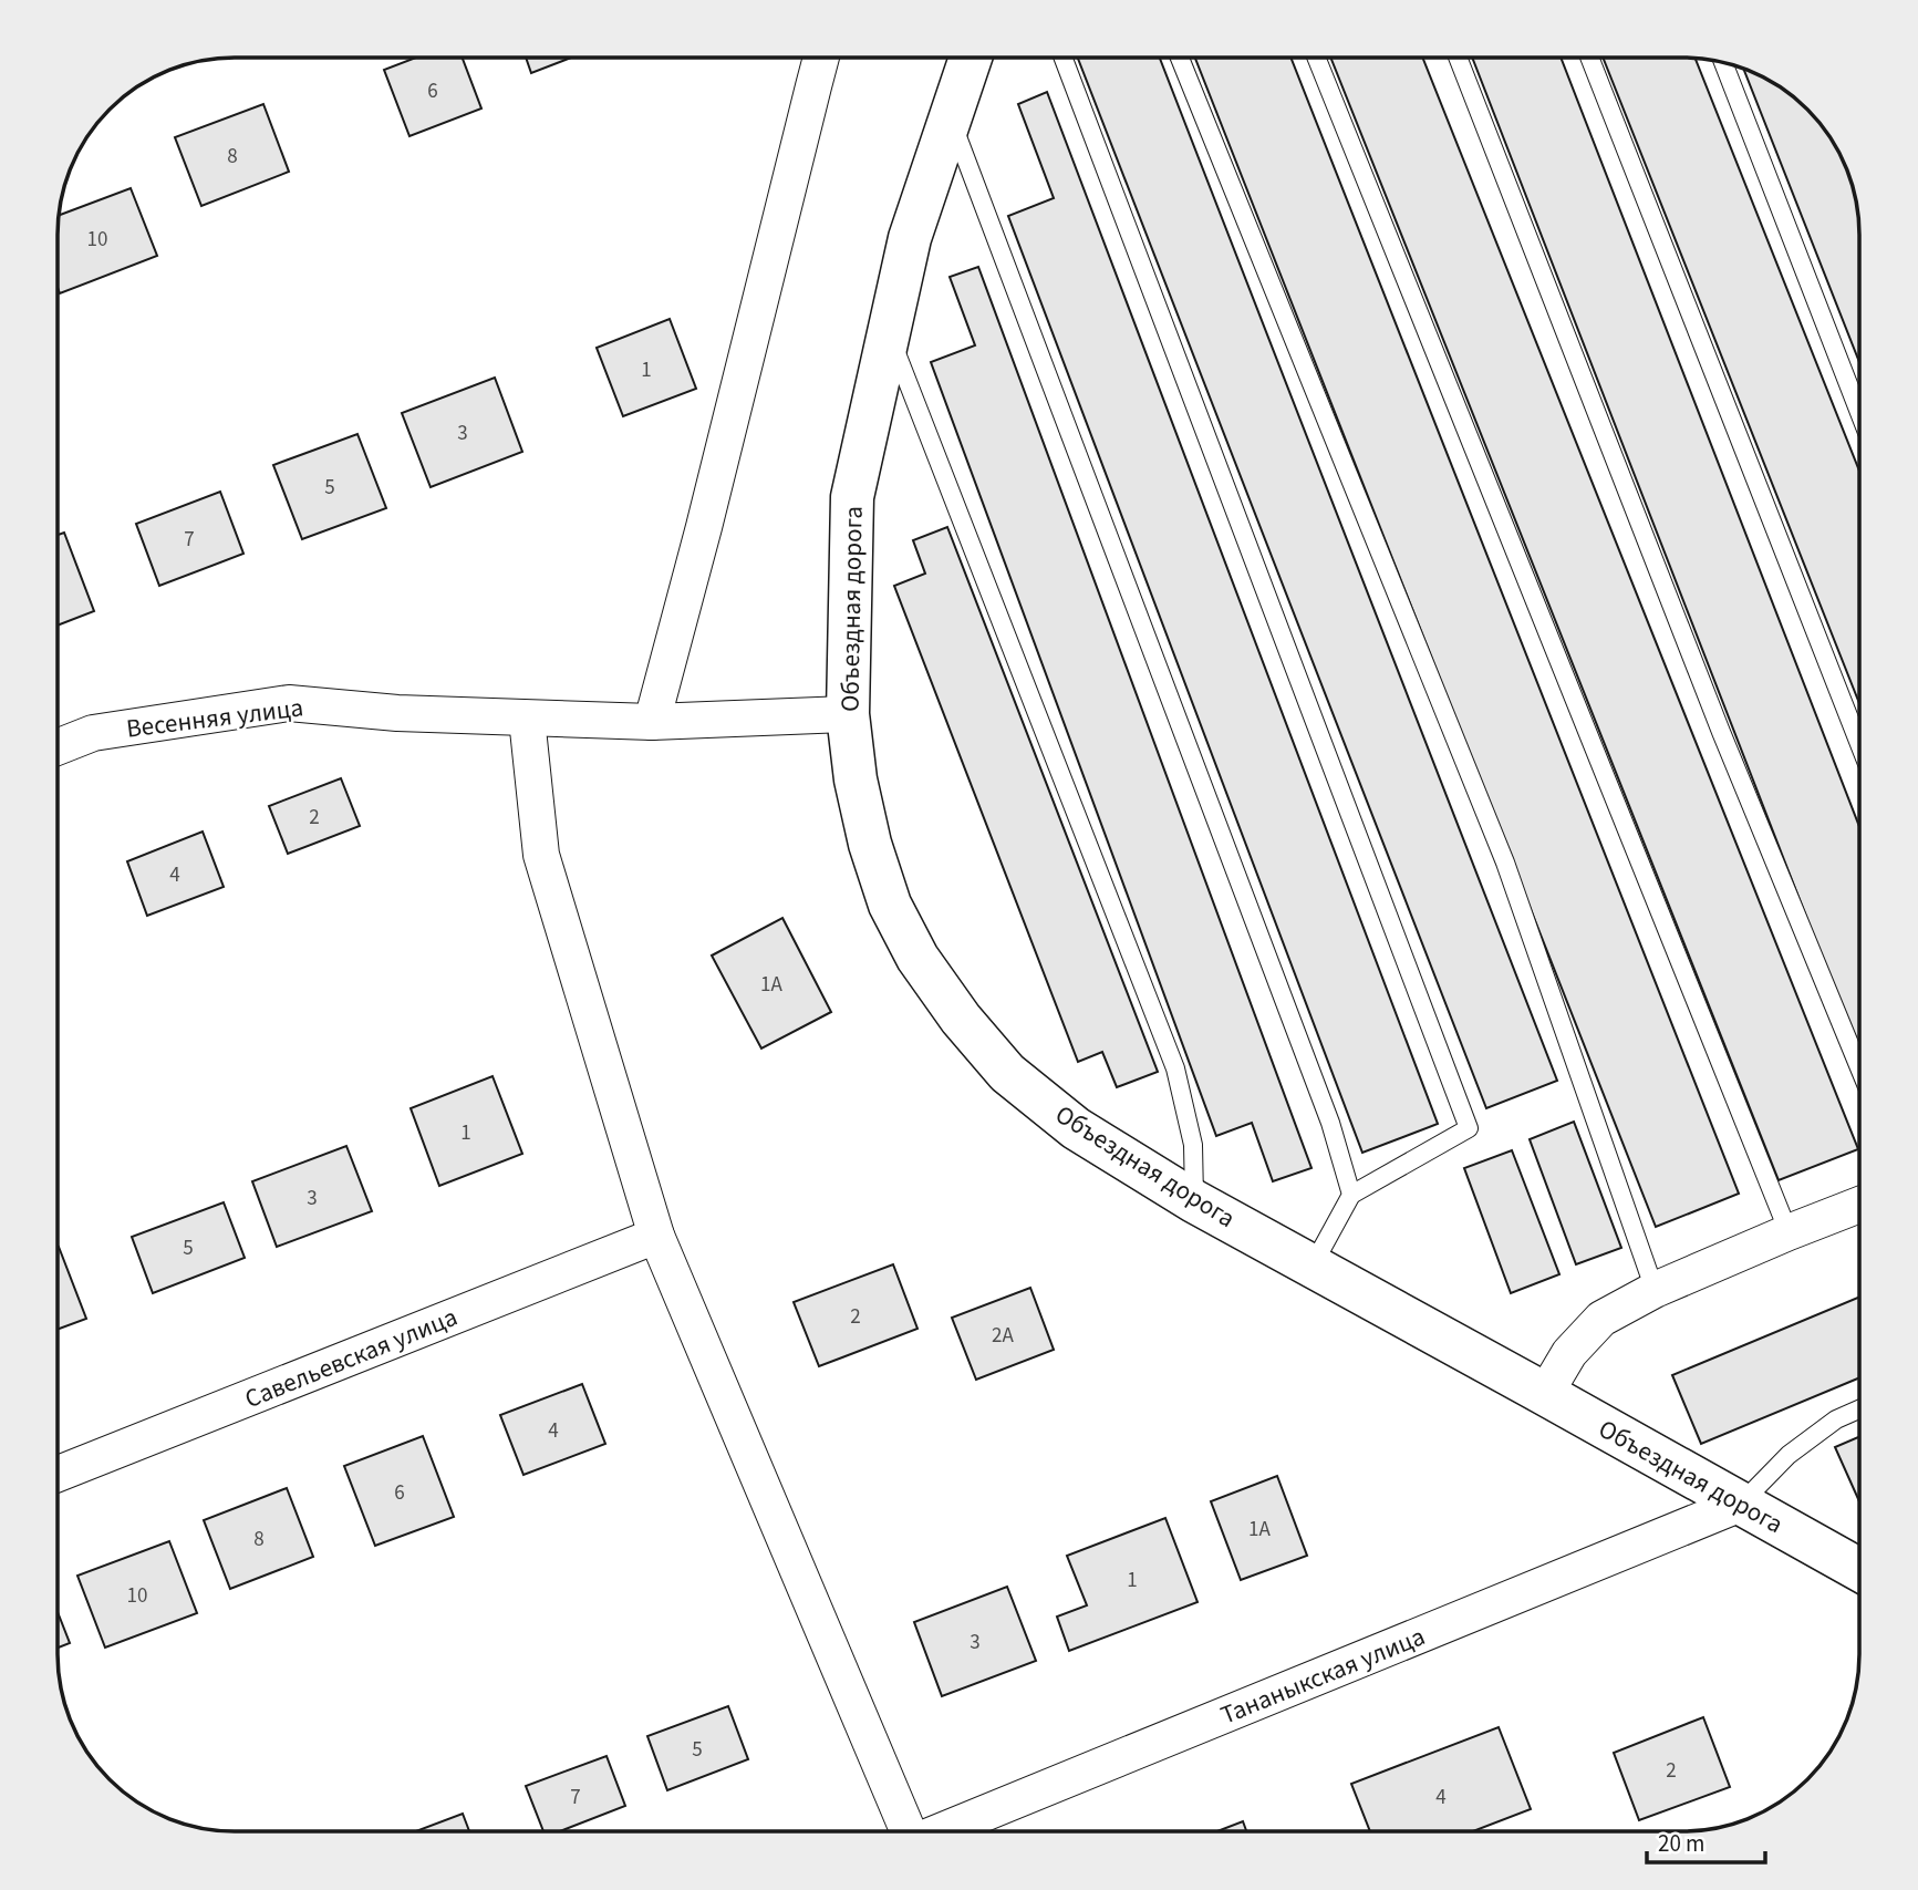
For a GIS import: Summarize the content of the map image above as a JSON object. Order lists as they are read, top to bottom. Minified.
{"streets":{"main road":["Объездная дорога"],"street":["Весенняя улица","Савельевская улица","Тананыкская улица"]},"crossings":[["Объездная дорога","Весенняя улица"],["Объездная дорога","Тананыкская улица"]],"house_numbers":["6","8","10","1","3","5","7","2","4","1А","1","3","5","2","2А","4","6","1А","8","1","10","3","5","2","7","4"],"scale_bar":"20 m"}
